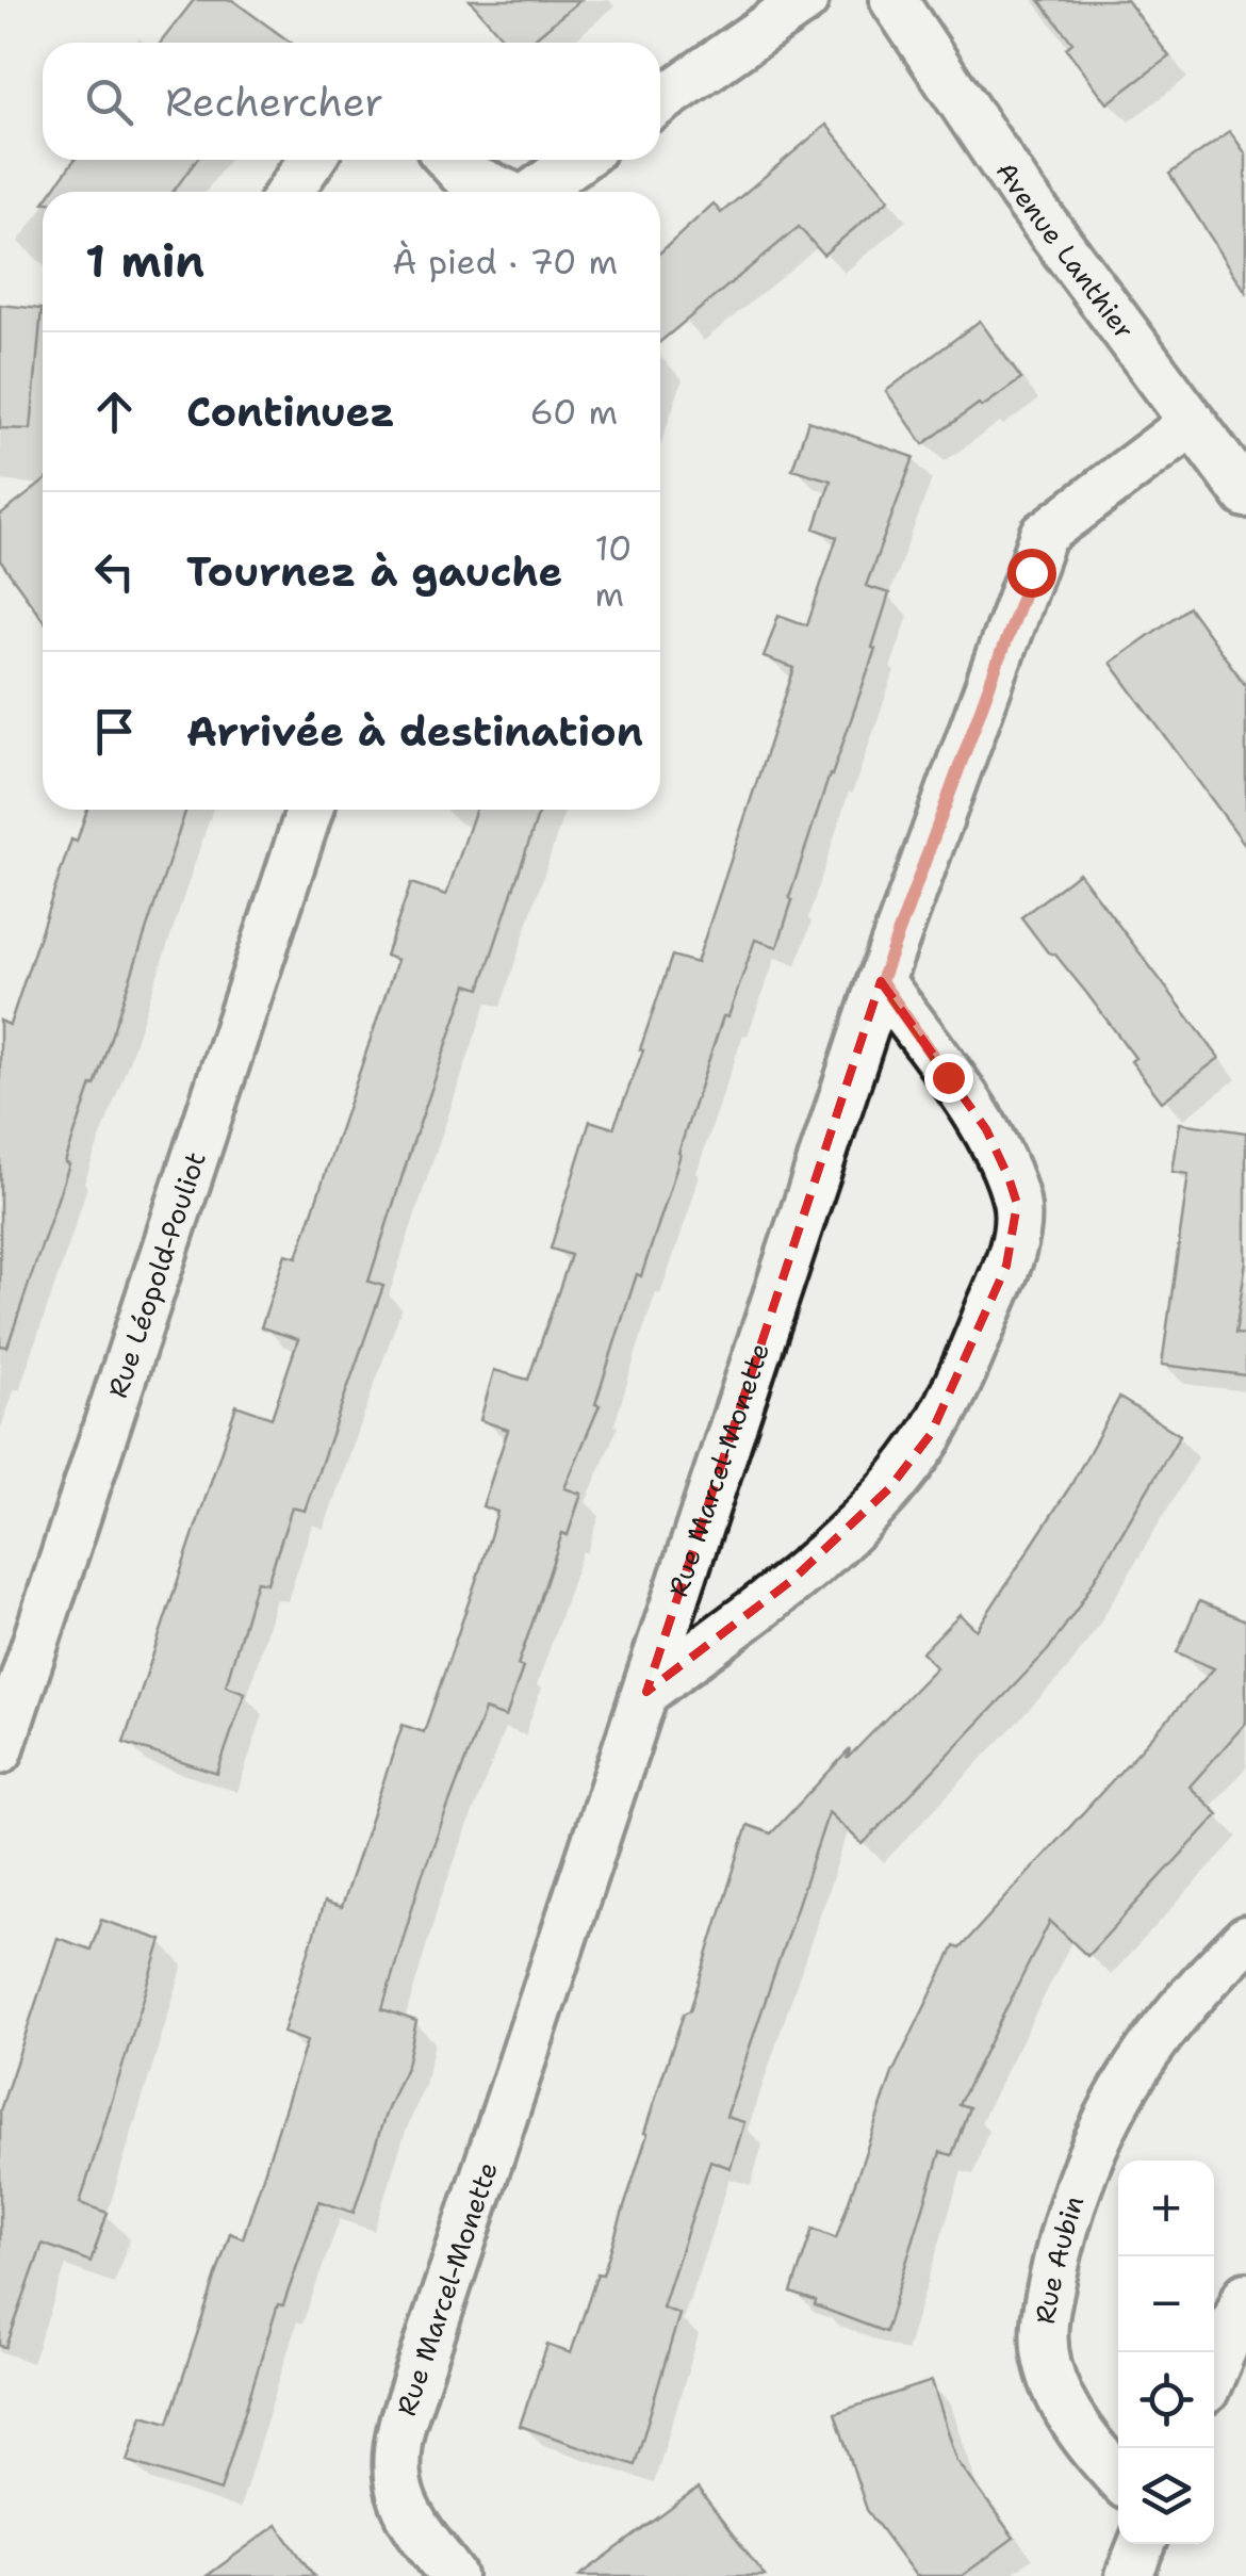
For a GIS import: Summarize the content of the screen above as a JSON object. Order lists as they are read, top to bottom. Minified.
{"streets":{"street":["Avenue Lanthier","Rue Léopold-Pouliot","Rue Marcel-Monette","Rue Aubin"]},"crossings":[["Avenue Lanthier","Rue Marcel-Monette"]],"page":{"search":"Rechercher","heading":["1 min","À pied · 70 m"],"list":[["Continuez","60 m"],["Tournez à gauche","10 m"],"Arrivée à destination"],"map_buttons":["+","−"]}}
